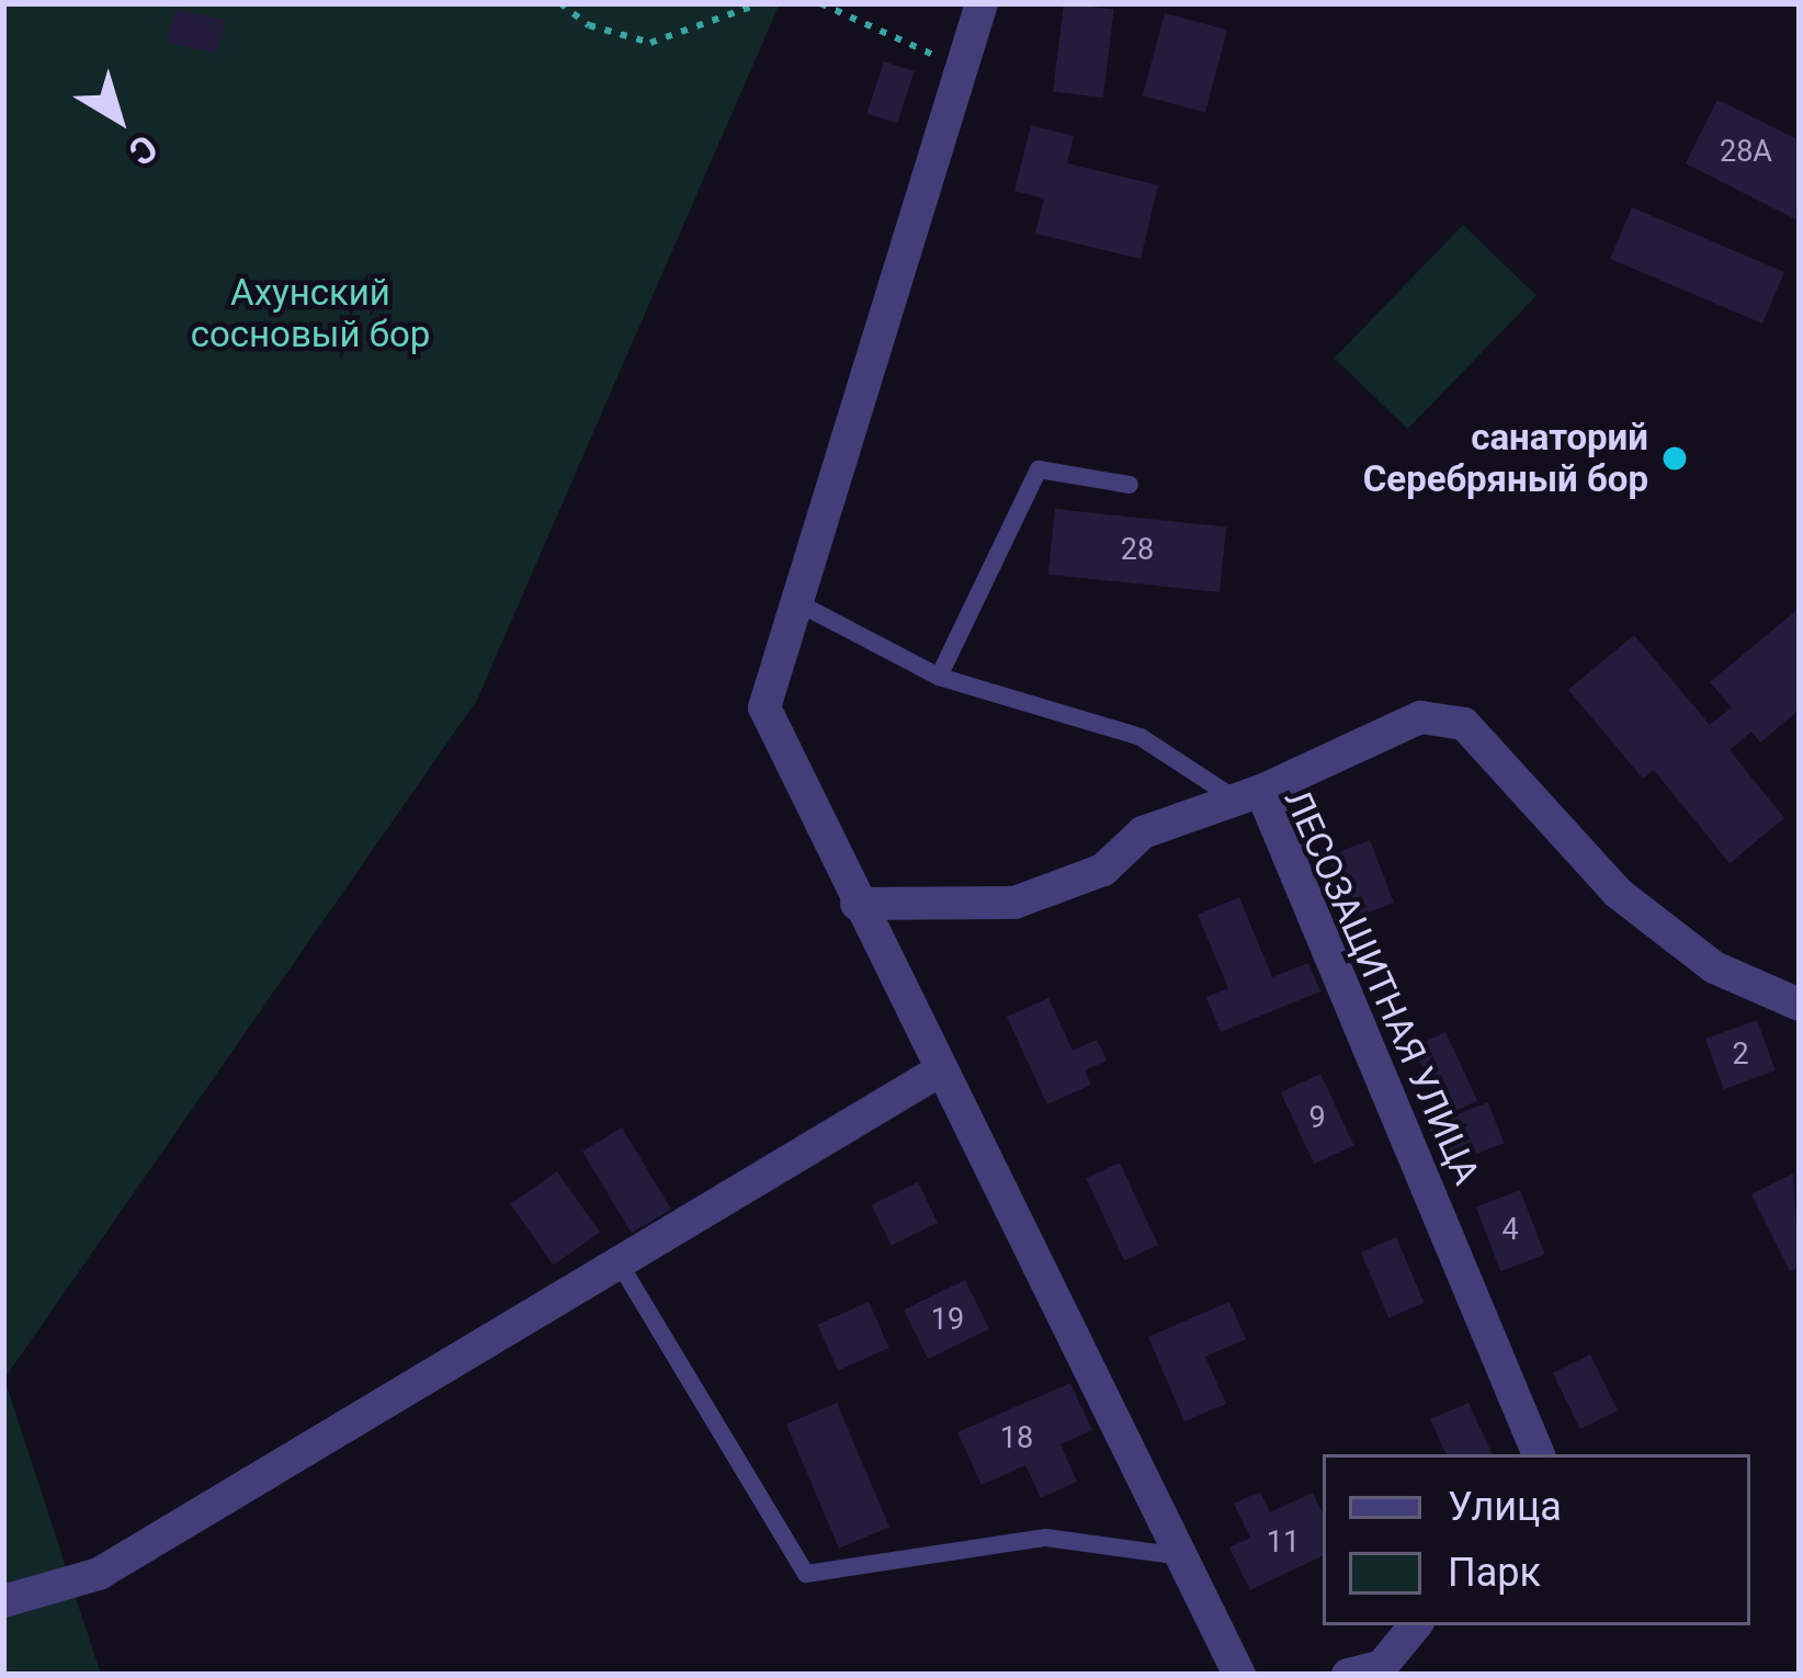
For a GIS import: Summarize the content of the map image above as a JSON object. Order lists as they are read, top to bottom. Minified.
{"streets":{"street":["ЛЕСОЗАЩИТНАЯ УЛИЦА"]},"parks":["Ахунский сосновый бор"],"places":["санаторий Серебряный бор"],"house_numbers":["28А","28","2","9","4","19","18","11"],"legend":["Улица","Парк"],"north":"bottom right"}
